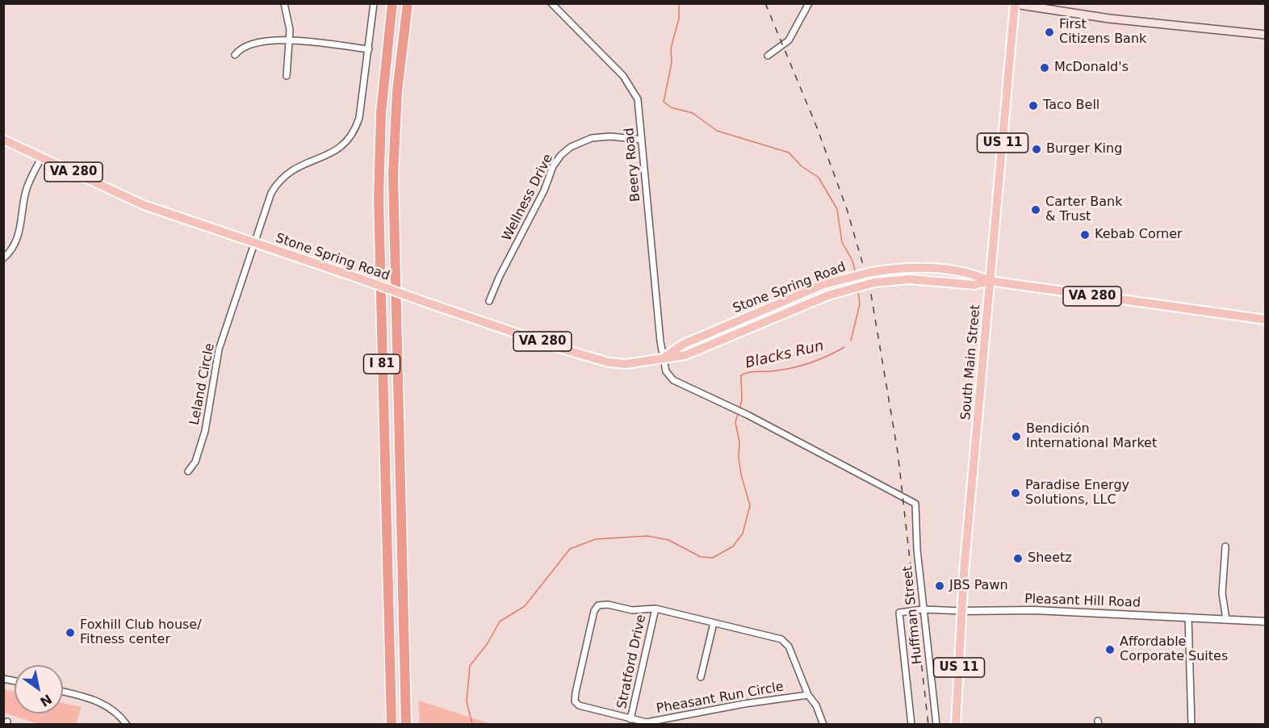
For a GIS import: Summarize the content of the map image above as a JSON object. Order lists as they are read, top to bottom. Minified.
{"streets":{"highway":["I 81"],"main road":["US 11","VA 280","Stone Spring Road","South Main Street"],"street":["Beery Road","Wellness Drive","Leland Circle","Pleasant Hill Road","Huffman Street","Stratford Drive","Pheasant Run Circle"]},"crossings":[["Beery Road","Wellness Drive"],["Beery Road","Stone Spring Road"],["Beery Road","Huffman Street"],["Stone Spring Road","South Main Street"],["Stone Spring Road","Leland Circle"],["Stone Spring Road","Huffman Street"],["South Main Street","Pleasant Hill Road"],["Pleasant Hill Road","Huffman Street"],["Stratford Drive","Pheasant Run Circle"]],"water":["Blacks Run"],"places":["First Citizens Bank","McDonald's","Taco Bell","Burger King","Carter Bank & Trust","Kebab Corner","Bendición International Market","Paradise Energy Solutions, LLC","Sheetz","JBS Pawn","Foxhill Club house/ Fitness center","Affordable Corporate Suites"],"north":"bottom right"}
